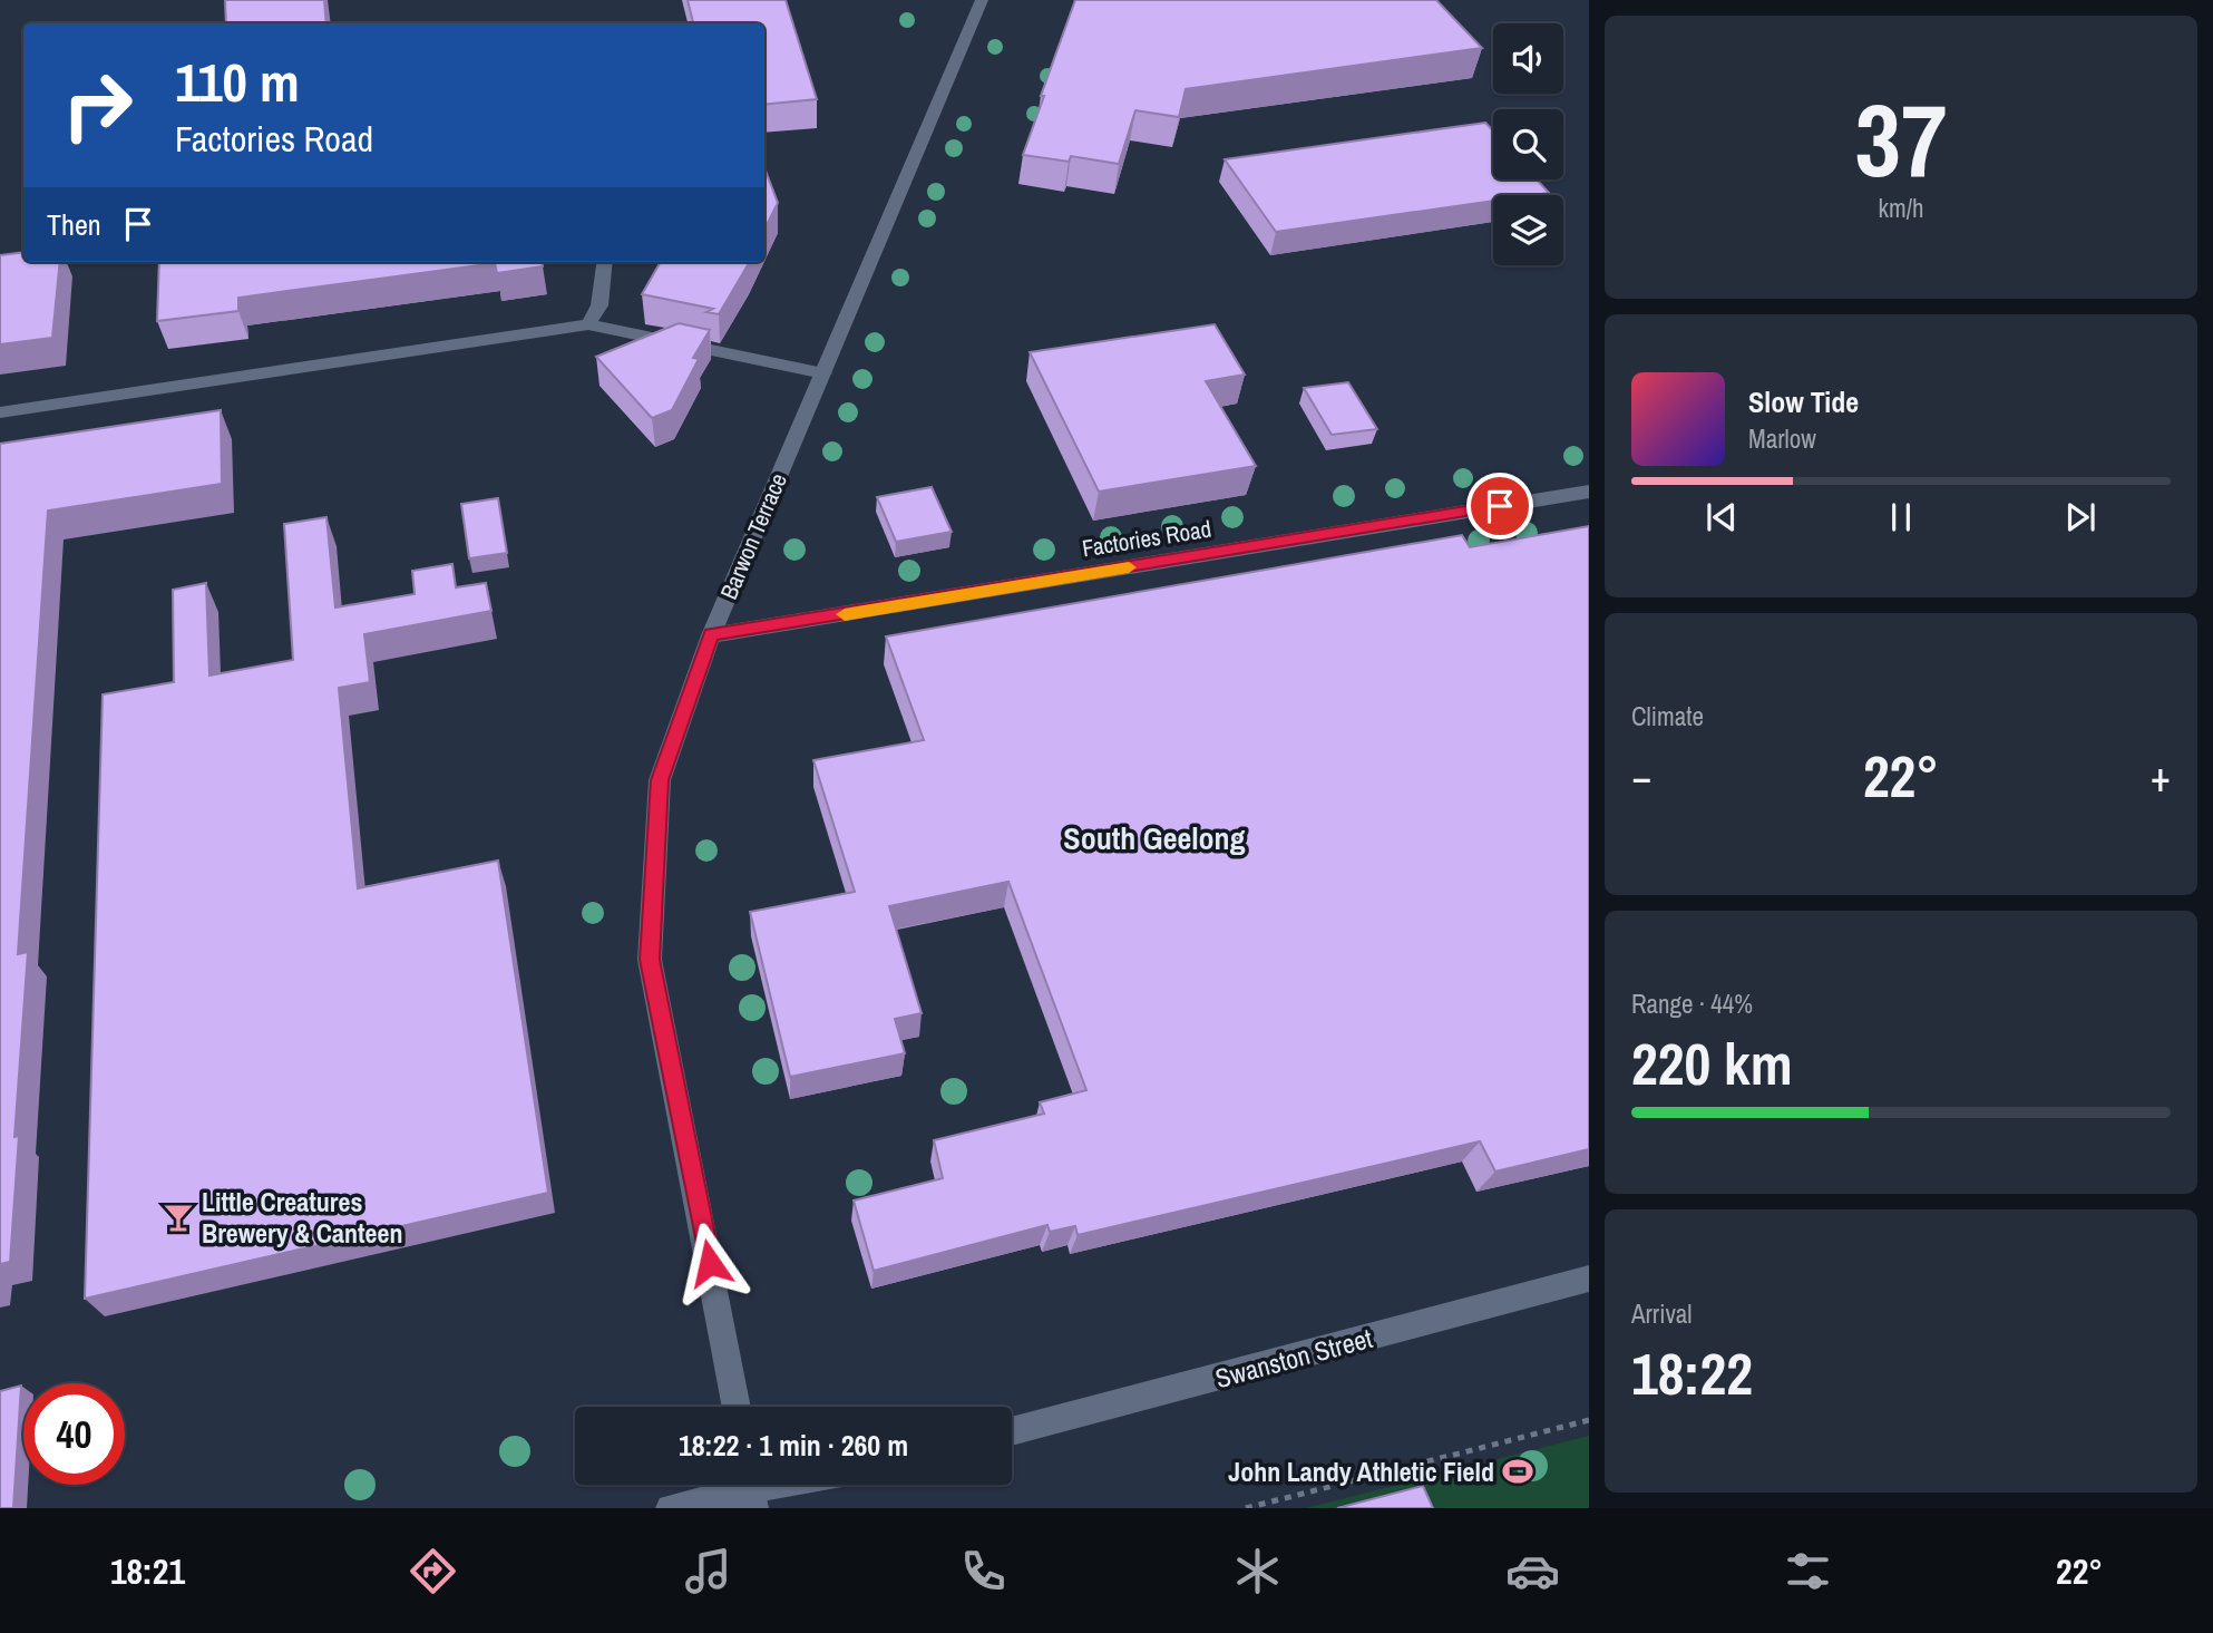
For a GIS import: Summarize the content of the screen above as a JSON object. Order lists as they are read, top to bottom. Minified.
{"streets":{"street":["Barwon Terrace","Factories Road","Swanston Street"]},"crossings":[["Barwon Terrace","Factories Road"]],"districts":["South Geelong"],"places":{"bar":["Little Creatures Brewery & Canteen"],"sports":["John Landy Athletic Field"]},"page":{"tile":[["37","km/h"],"Climate",["Range · 44%","220 km"],["Arrival","18:22"]],"turn":["110 m","Factories Road"],"then":"Then","song":["Slow Tide","Marlow"],"heat":["−","22°","+"],"limit":"40","trip":"18:22 · 1 min · 260 m","tabs":["18:21","22°"]}}
